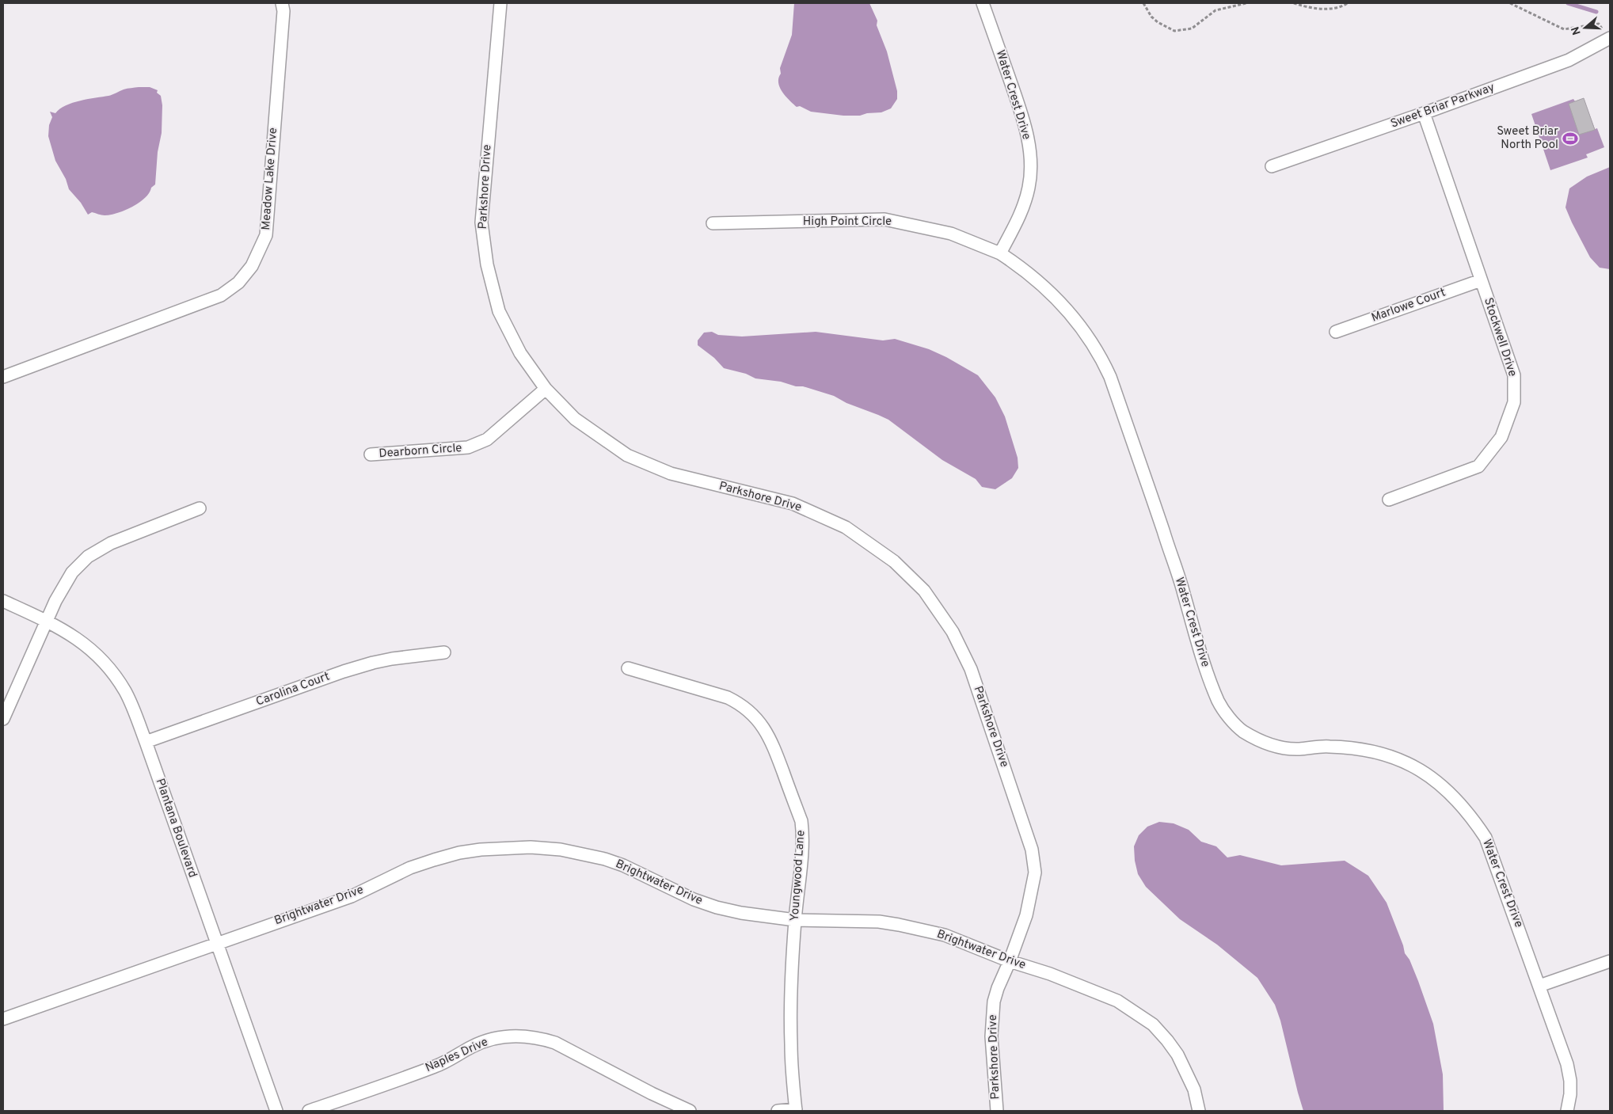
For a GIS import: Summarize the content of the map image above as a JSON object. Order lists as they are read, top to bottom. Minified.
{"streets":{"street":["Water Crest Drive","Sweet Briar Parkway","Meadow Lake Drive","Parkshore Drive","High Point Circle","Marlowe Court","Stockwell Drive","Dearborn Circle","Carolina Court","Plantana Boulevard","Youngwood Lane","Brightwater Drive","Naples Drive"]},"crossings":[["Water Crest Drive","High Point Circle"],["Sweet Briar Parkway","Stockwell Drive"],["Parkshore Drive","Dearborn Circle"],["Parkshore Drive","Brightwater Drive"],["Marlowe Court","Stockwell Drive"],["Carolina Court","Plantana Boulevard"],["Plantana Boulevard","Brightwater Drive"],["Youngwood Lane","Brightwater Drive"]],"places":{"sports":["Sweet Briar North Pool"]},"north":"left"}
